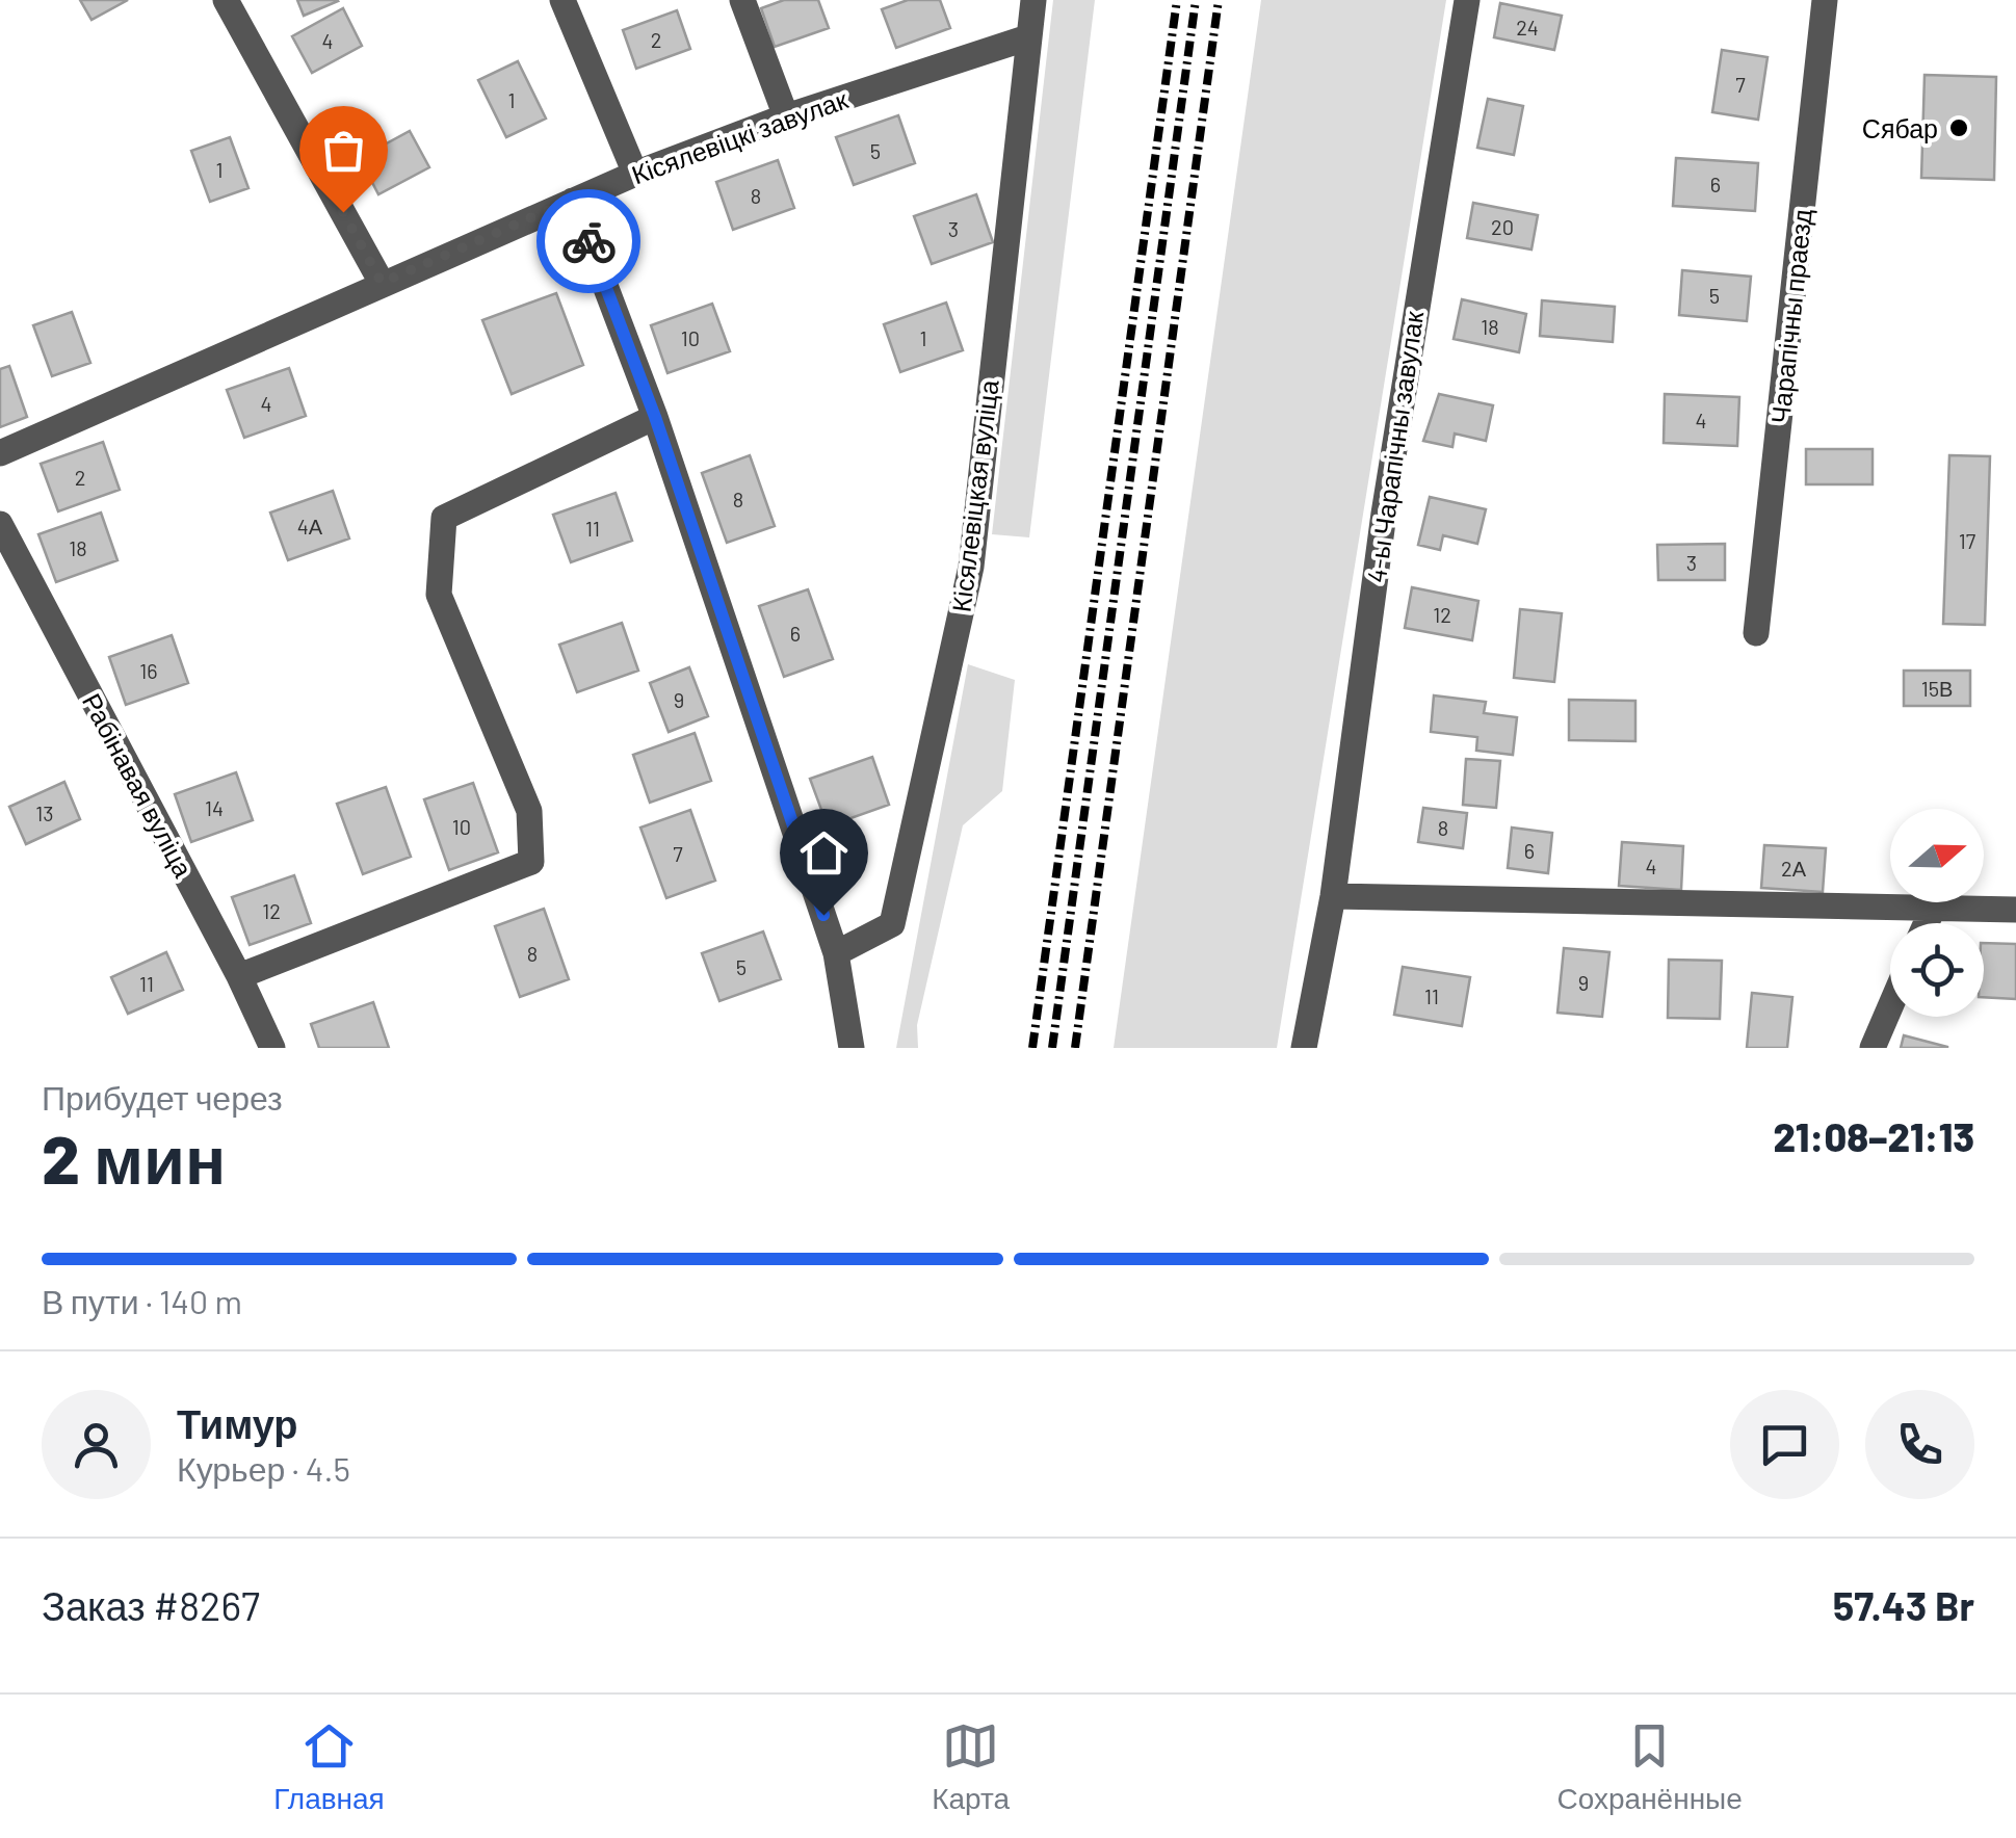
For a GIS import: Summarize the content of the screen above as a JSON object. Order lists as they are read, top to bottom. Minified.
{"streets":{"street":["Кісялевіцкі завулак","Чарапічны праезд","4-ы Чарапічны завулак","Кісялевіцкая вуліца","Рабінавая вуліца"]},"crossings":[["Кісялевіцкі завулак","Кісялевіцкая вуліца"]],"places":["Сябар"],"house_numbers":["24","2","4","7","1","5","1","6","8","20","3","5","18","10","1","4","4","2","8","4А","11","17","18","3","12","6","16","15В","9","14","13","10","8","6","7","4","2А","12","8","5","9","11","11"],"north":"right","page":{"heading":["2 мин","Прибудет через","21:08–21:13"],"panel":["Тимур","Курьер · 4.5","Заказ #8267","57.43 Br"],"bar":"В пути · 140 m","tabs":["Главная","Карта","Сохранённые"]}}
